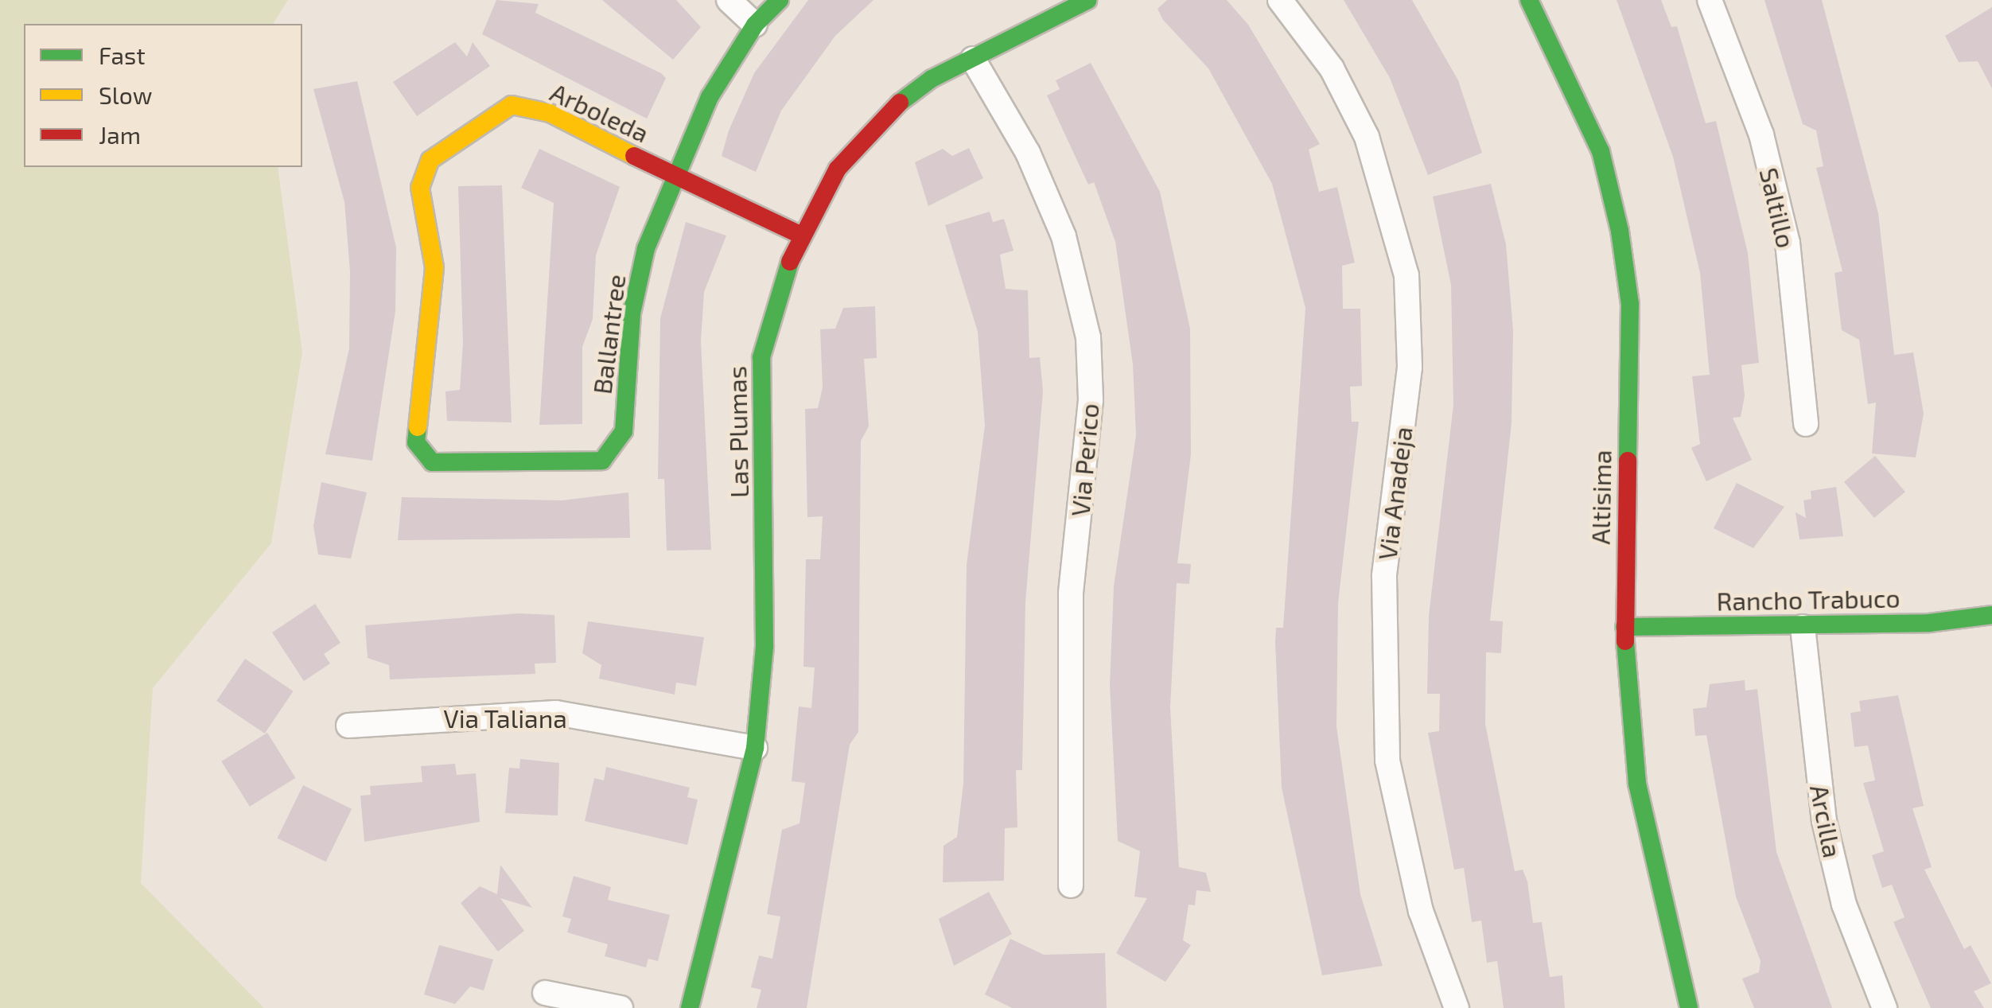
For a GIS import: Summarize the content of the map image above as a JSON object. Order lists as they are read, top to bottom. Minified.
{"streets":{"street":["Arboleda","Saltillo","Ballantree","Las Plumas","Via Perico","Via Anadeja","Altisima","Rancho Trabuco","Via Taliana","Arcilla"]},"crossings":[["Arboleda","Ballantree"],["Arboleda","Las Plumas"],["Las Plumas","Via Perico"],["Las Plumas","Via Taliana"],["Altisima","Rancho Trabuco"],["Rancho Trabuco","Arcilla"]],"legend":["Fast","Slow","Jam"]}
